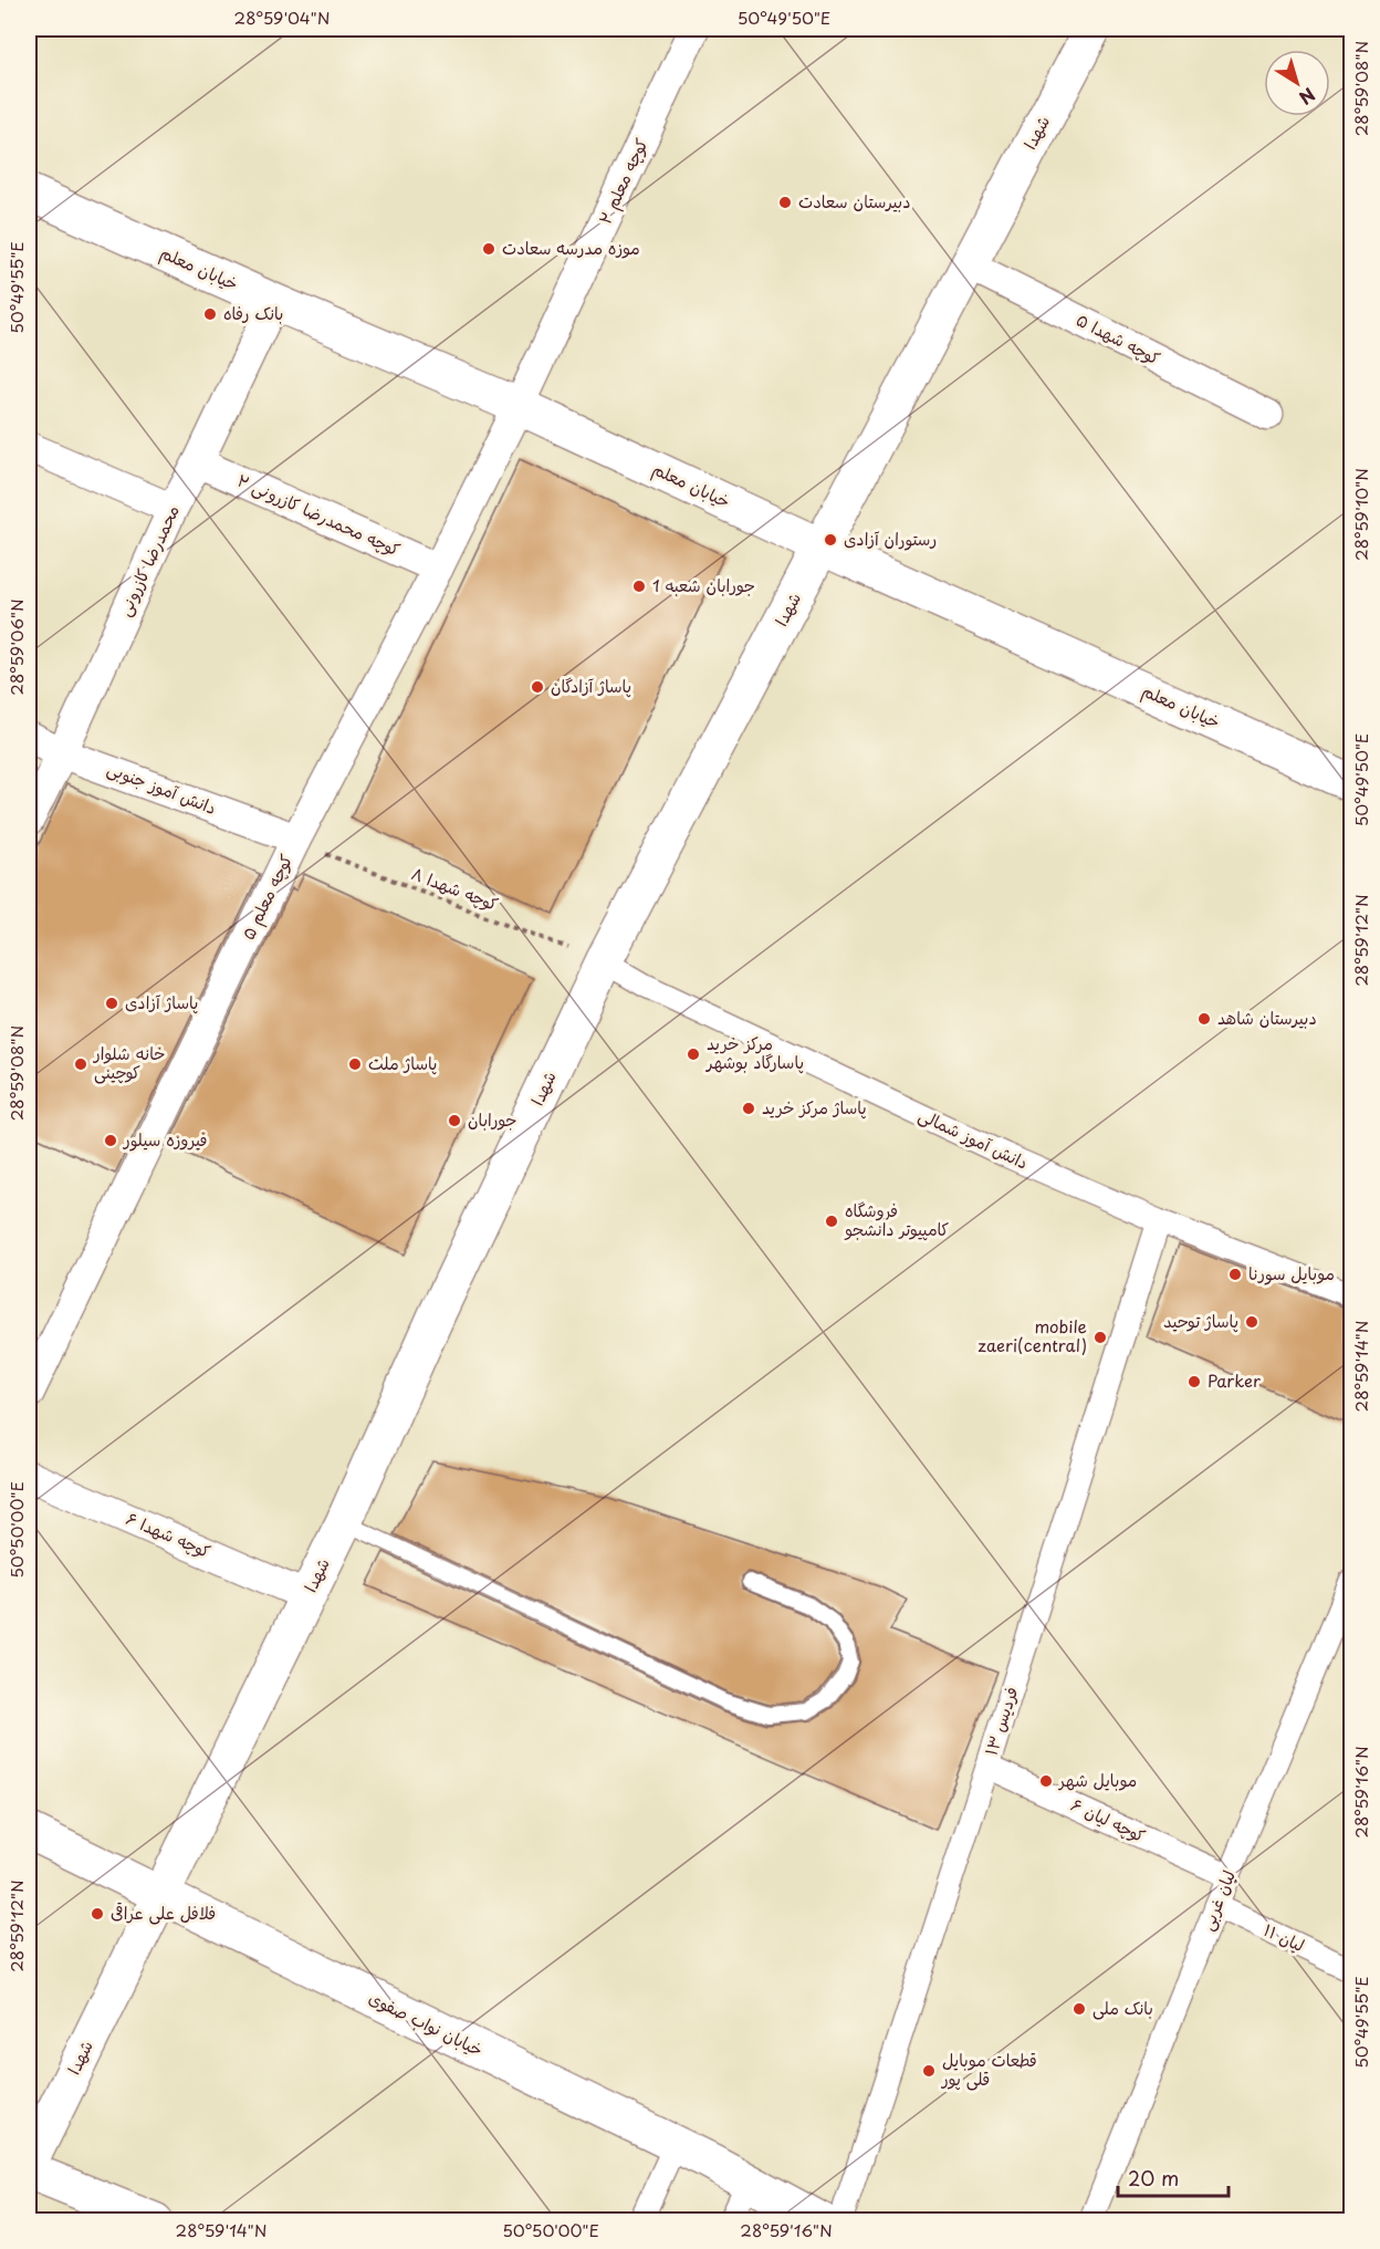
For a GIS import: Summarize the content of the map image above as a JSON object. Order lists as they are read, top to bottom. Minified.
{"streets":{"street":["شهدا","کوچه معلم ۲","خیابان معلم","کوچه شهدا ۵","کوچه محمدرضا کازرونی ۲","محمدرضا کازرونی","دانش آموز جنوبی","کوچه معلم ۵","دانش آموز شمالی","کوچه شهدا ۶","فردیس ۱۳","کوچه لیان ۶","لیان غربی","لیان ۱۱","خیابان نواب صفوی"],"path":["کوچه شهدا ۸"]},"crossings":[["شهدا","خیابان معلم"],["شهدا","کوچه شهدا ۵"],["شهدا","کوچه شهدا ۸"],["شهدا","دانش آموز شمالی"],["شهدا","کوچه شهدا ۶"],["شهدا","خیابان نواب صفوی"],["کوچه معلم ۲","خیابان معلم"],["کوچه معلم ۲","کوچه معلم ۵"],["خیابان معلم","محمدرضا کازرونی"],["خیابان معلم","کوچه معلم ۵"],["کوچه محمدرضا کازرونی ۲","محمدرضا کازرونی"],["کوچه محمدرضا کازرونی ۲","کوچه معلم ۵"],["محمدرضا کازرونی","دانش آموز جنوبی"],["دانش آموز جنوبی","کوچه شهدا ۸"],["دانش آموز جنوبی","کوچه معلم ۵"],["کوچه شهدا ۸","کوچه معلم ۵"],["کوچه شهدا ۸","دانش آموز شمالی"],["دانش آموز شمالی","فردیس ۱۳"],["فردیس ۱۳","کوچه لیان ۶"],["کوچه لیان ۶","لیان غربی"],["لیان غربی","لیان ۱۱"]],"places":["دبیرستان سعادت","موزه مدرسه سعادت","بانک رفاه","رستوران آزادی","جورابان شعبه 1","پاساژ آزادگان","پاساژ آزادی","دبیرستان شاهد","مرکز خرید پاسارگاد بوشهر","خانه شلوار کوچینی","پاساژ ملت","پاساژ مرکز خرید","جورابان","فیروزه سیلور","فروشگاه کامپیوتر دانشجو","موبایل سورنا","پاساژ توحید","mobile zaeri(central)","Parker","موبایل شهر","فلافل علی عراقی","بانک ملی","قطعات موبایل قلی پور"],"scale_bar":"20 m","north":"bottom right","coordinates":["28°59'04\"N","50°49'50\"E","28°59'08\"N","50°49'55\"E","28°59'10\"N","28°59'06\"N","28°59'12\"N","28°59'14\"N","50°50'00\"E","28°59'16\"N"]}
